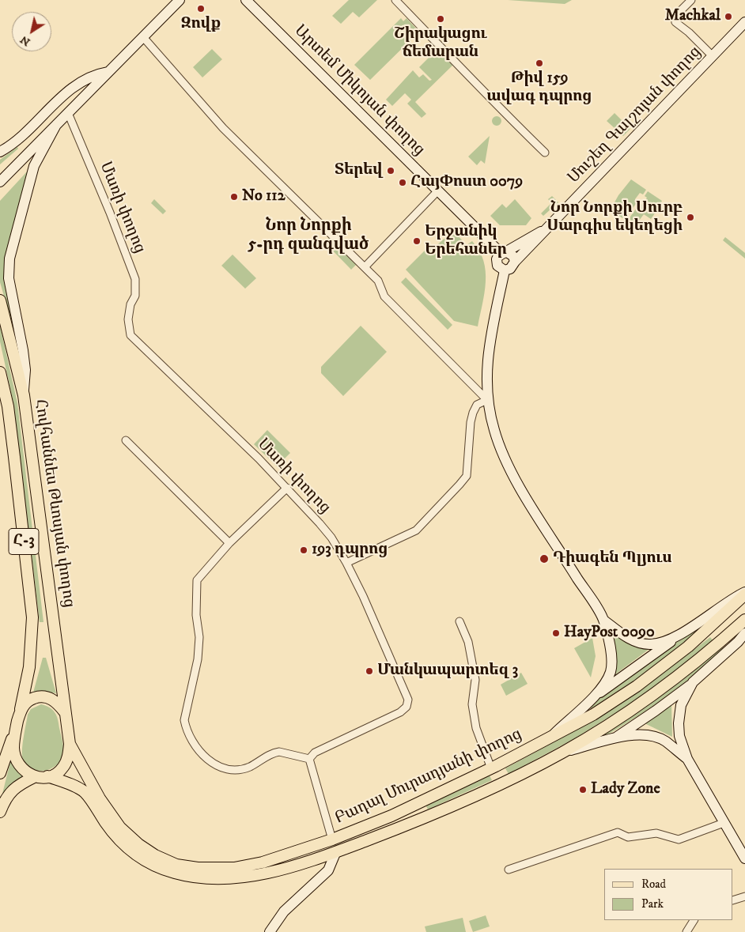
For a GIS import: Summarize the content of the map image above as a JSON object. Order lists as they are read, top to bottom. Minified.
{"streets":{"main road":["Արտեմ Միկոյան փողոց","Մուշեղ Գալշոյան փողոց","Հովհաննես Թևոսյան փողոց","Հ-3","Բադալ Մուրադյանի փողոց"],"street":["Մառի փողոց"]},"crossings":[["Արտեմ Միկոյան փողոց","Մուշեղ Գալշոյան փողոց"],["Հովհաննես Թևոսյան փողոց","Բադալ Մուրադյանի փողոց"]],"districts":["Նոր Նորքի 5-րդ զանգված"],"places":["Զովք","Machkal","Շիրակացու ճեմարան","Թիվ 159 ավագ դպրոց","Տերեվ","ՀայՓոստ 0079","No 112","Նոր Նորքի Սուրբ Սարգիս եկեղեցի","Երջանիկ Երեհաներ","193 դպրոց","Դիագեն Պլյուս","HayPost 0090","Մանկապարտեզ 3","Lady Zone"],"legend":["Road","Park"],"north":"bottom left"}
